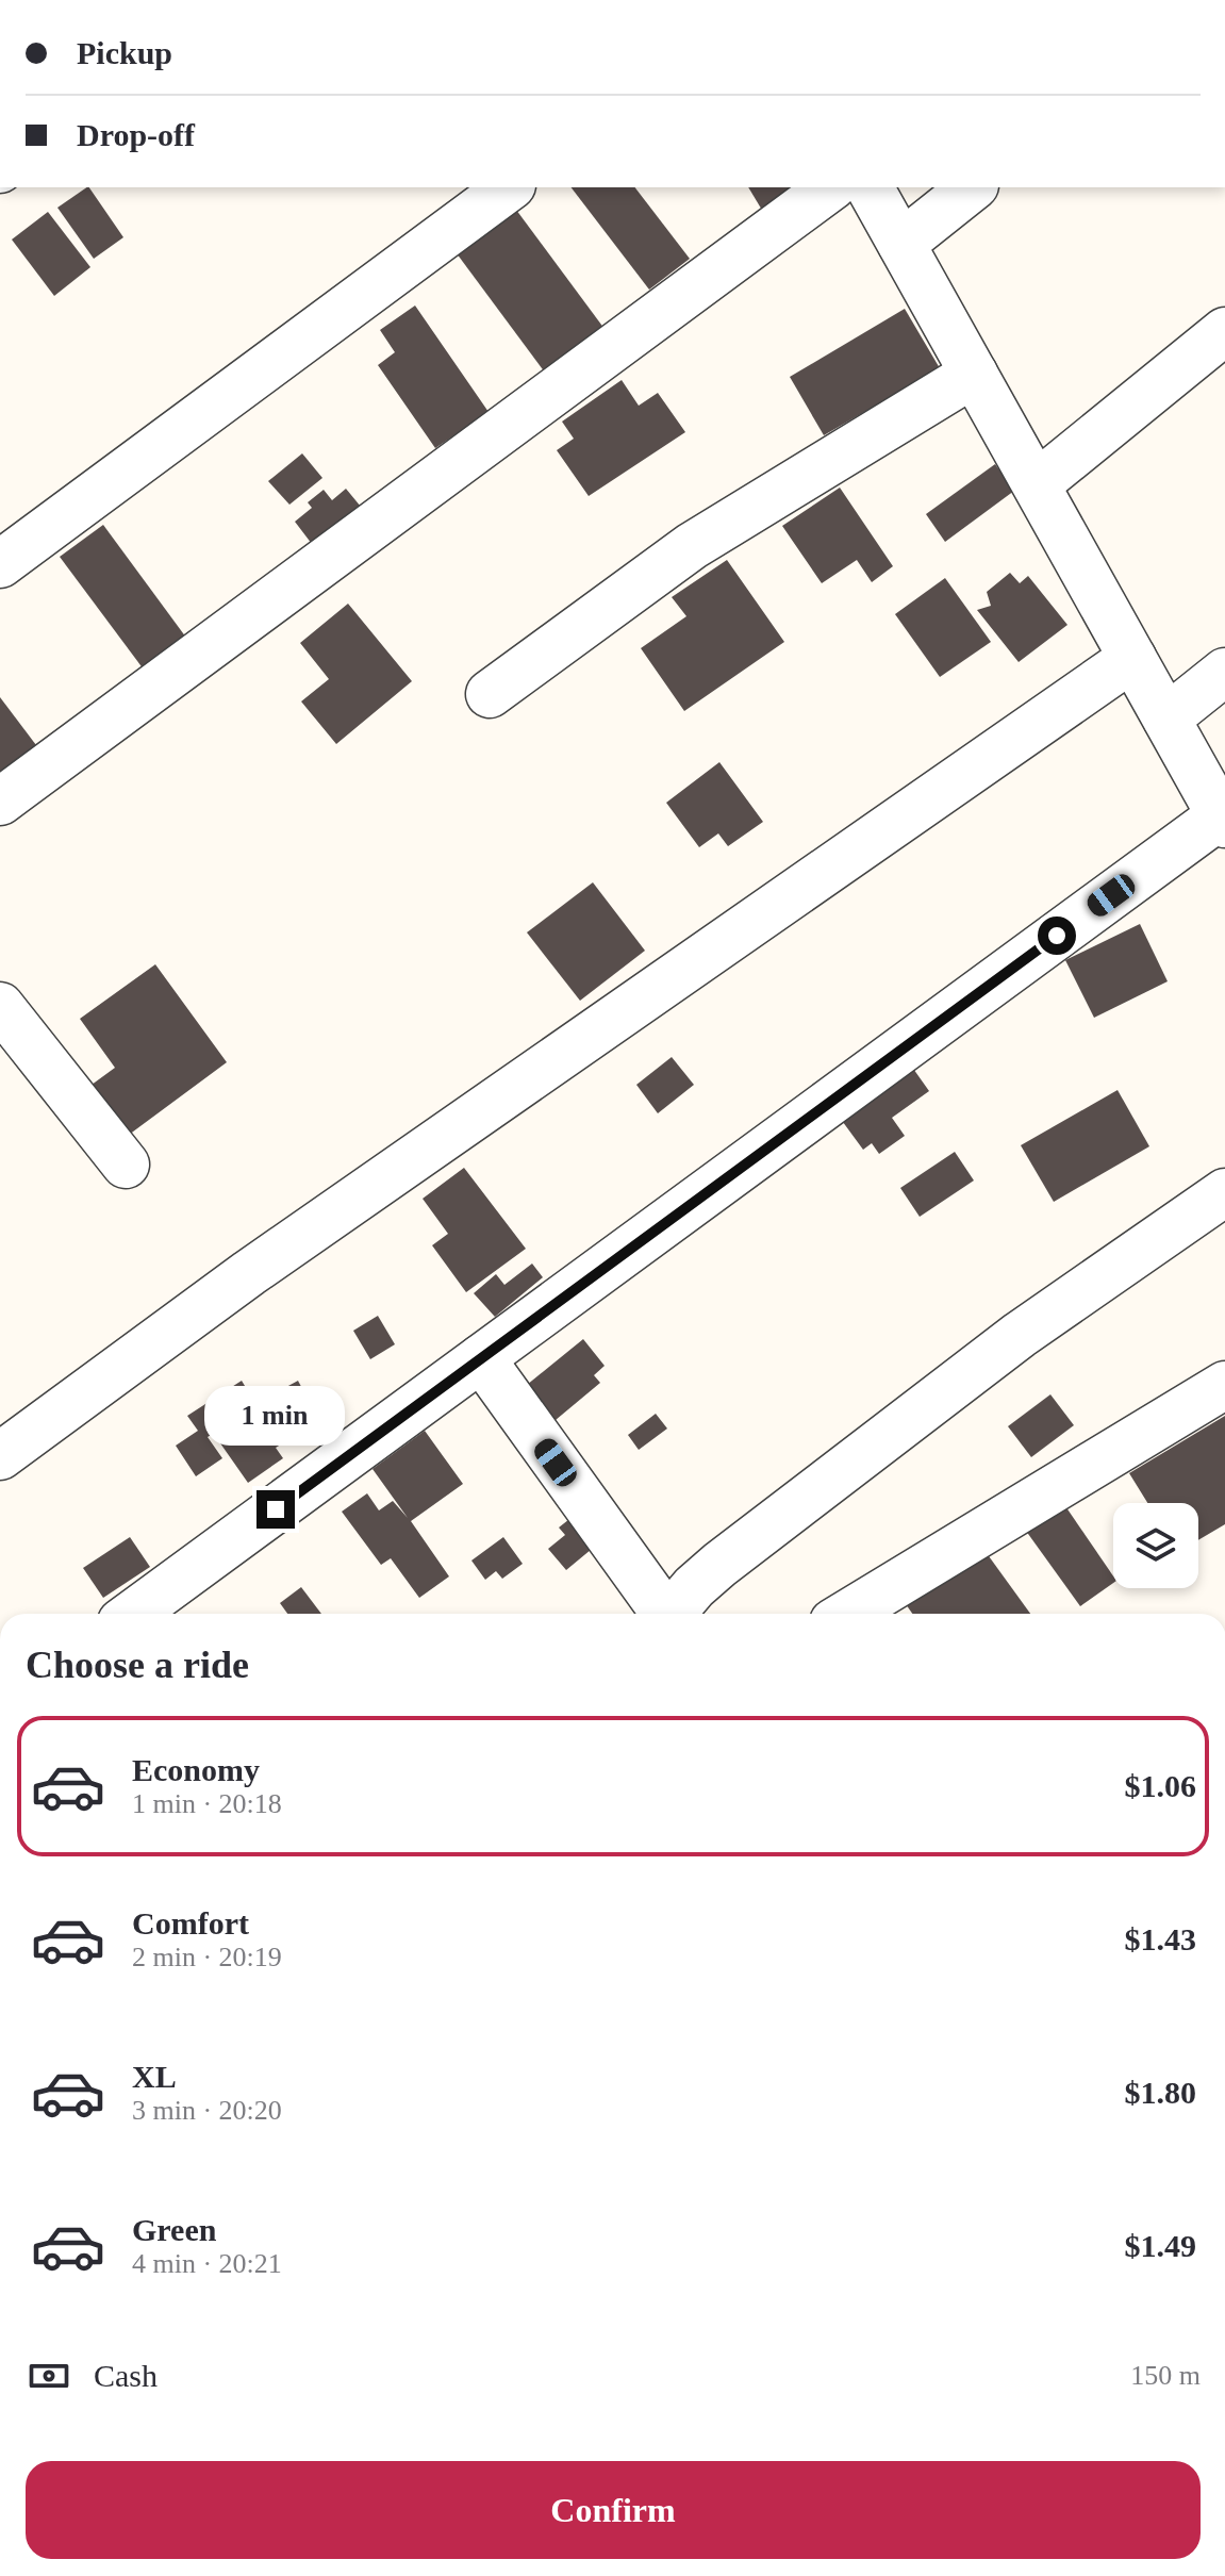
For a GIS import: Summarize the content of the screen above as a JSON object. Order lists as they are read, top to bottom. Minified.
{"page":{"banner":["Pickup","Drop-off"],"bubble":"1 min","heading":"Choose a ride","list":[{"name":"Economy","note":"1 min · 20:18","value":"$1.06"},{"name":"Comfort","note":"2 min · 20:19","value":"$1.43"},{"name":"XL","note":"3 min · 20:20","value":"$1.80"},{"name":"Green","note":"4 min · 20:21","value":"$1.49"}],"pay":["Cash","150 m"],"buttons":"Confirm"}}
